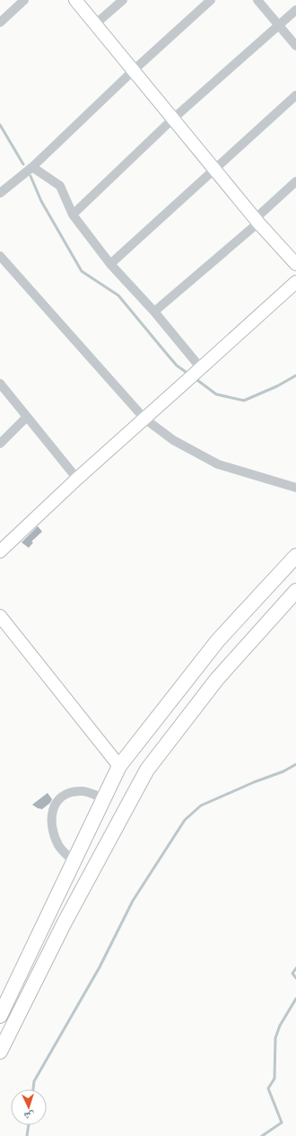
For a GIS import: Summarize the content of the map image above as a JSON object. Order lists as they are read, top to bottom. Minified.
{"north":"bottom"}
